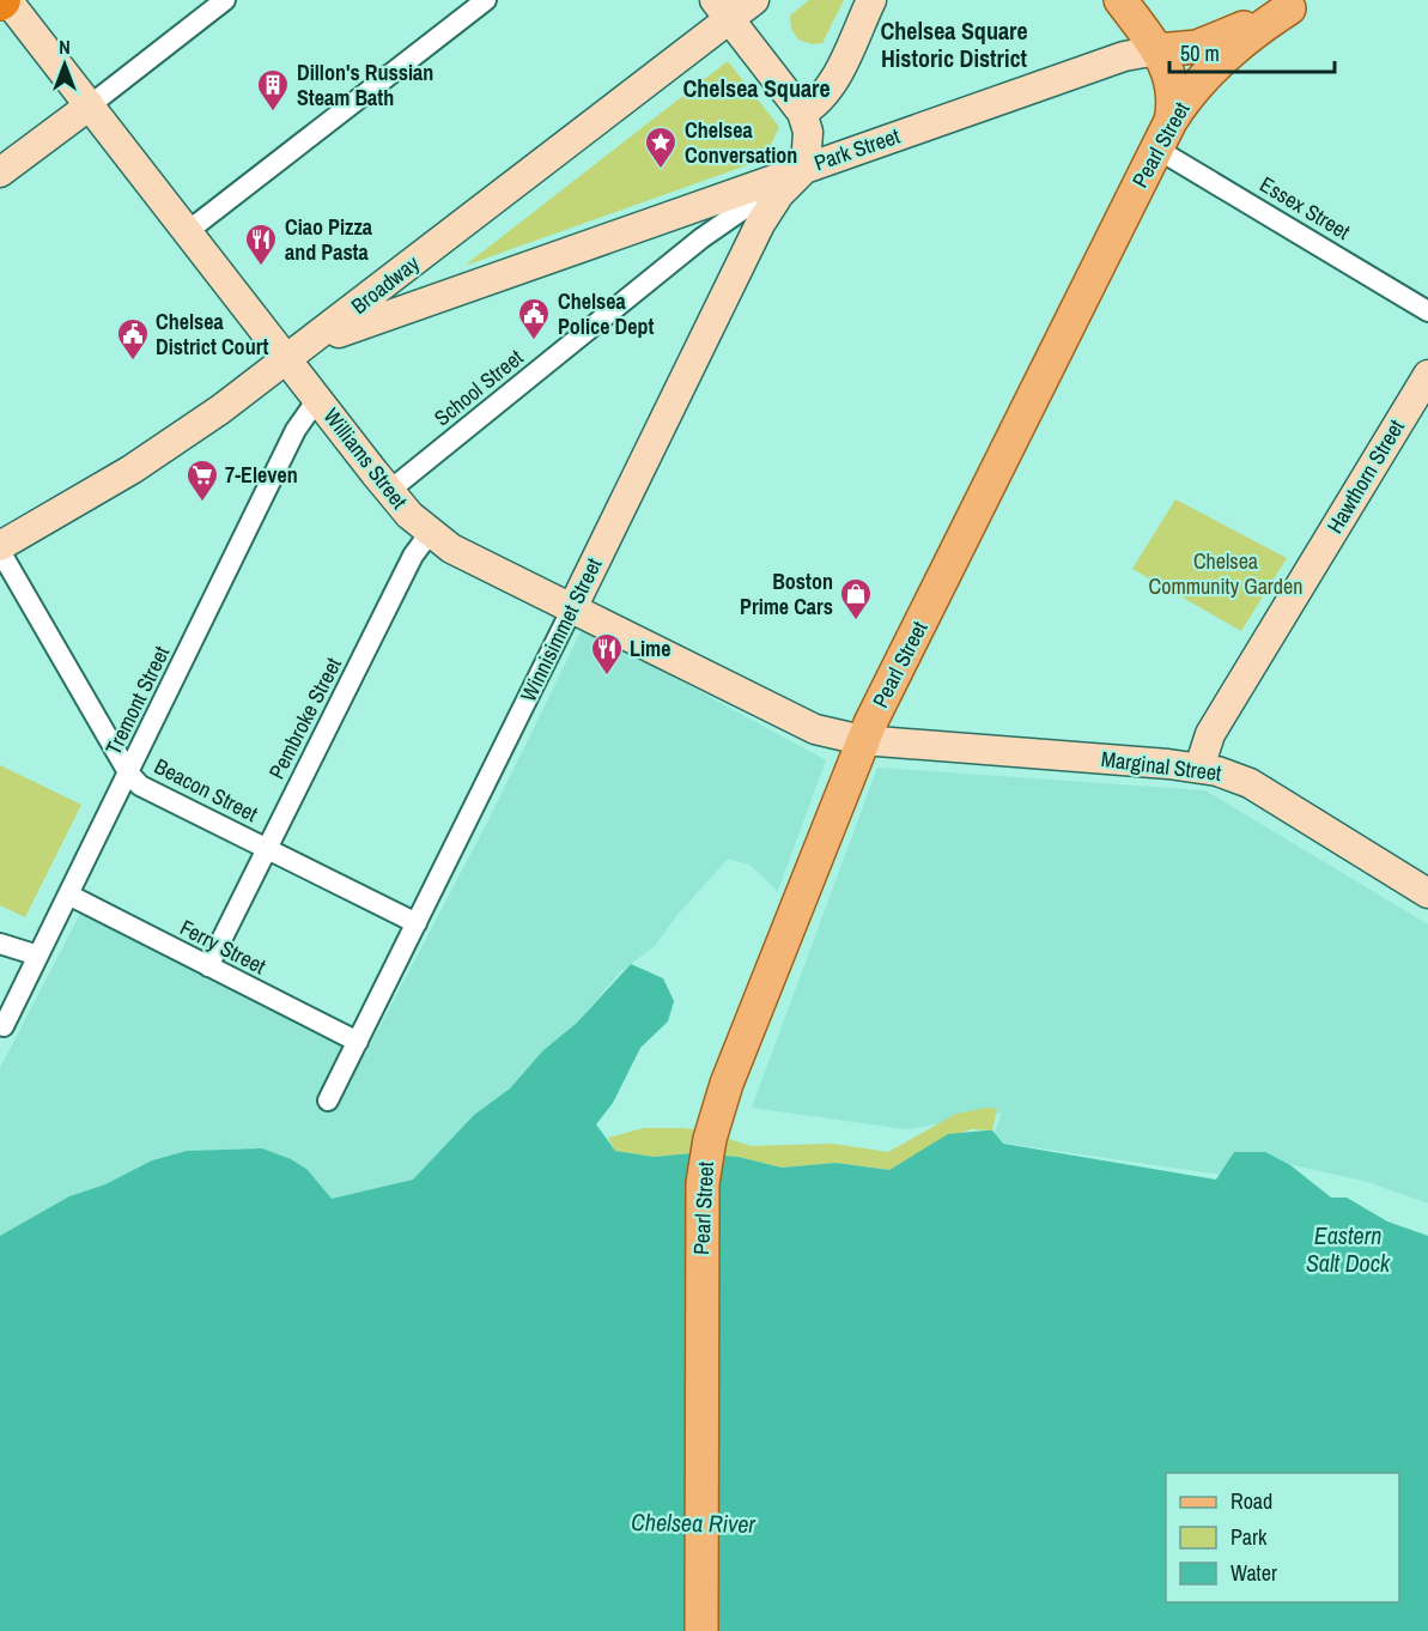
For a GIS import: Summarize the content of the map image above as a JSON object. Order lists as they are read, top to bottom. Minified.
{"streets":{"main road":["Pearl Street","Park Street","Broadway","Williams Street","Hawthorn Street","Winnisimmet Street","Marginal Street"],"street":["Essex Street","School Street","Tremont Street","Pembroke Street","Beacon Street","Ferry Street"]},"crossings":[["Pearl Street","Park Street"],["Pearl Street","Essex Street"],["Pearl Street","Williams Street"],["Pearl Street","Marginal Street"],["Park Street","Broadway"],["Park Street","School Street"],["Park Street","Williams Street"],["Park Street","Winnisimmet Street"],["Broadway","Williams Street"],["Broadway","Beacon Street"],["School Street","Williams Street"],["School Street","Winnisimmet Street"],["Williams Street","Winnisimmet Street"],["Williams Street","Tremont Street"],["Williams Street","Pembroke Street"],["Williams Street","Marginal Street"],["Hawthorn Street","Marginal Street"],["Winnisimmet Street","Beacon Street"],["Winnisimmet Street","Ferry Street"],["Tremont Street","Beacon Street"],["Tremont Street","Ferry Street"],["Pembroke Street","Beacon Street"],["Pembroke Street","Ferry Street"]],"districts":["Chelsea Square Historic District","Chelsea Square"],"water":["Eastern Salt Dock","Chelsea River"],"parks":["Chelsea Community Garden"],"places":{"building":["Dillon's Russian Steam Bath"],"place":["Chelsea Conversation"],"restaurant":["Ciao Pizza and Pasta","Lime"],"public building":["Chelsea Police Dept","Chelsea District Court"],"supermarket":["7-Eleven"],"shop":["Boston Prime Cars"]},"legend":["Road","Park","Water"],"scale_bar":"50 m","north":"top"}
